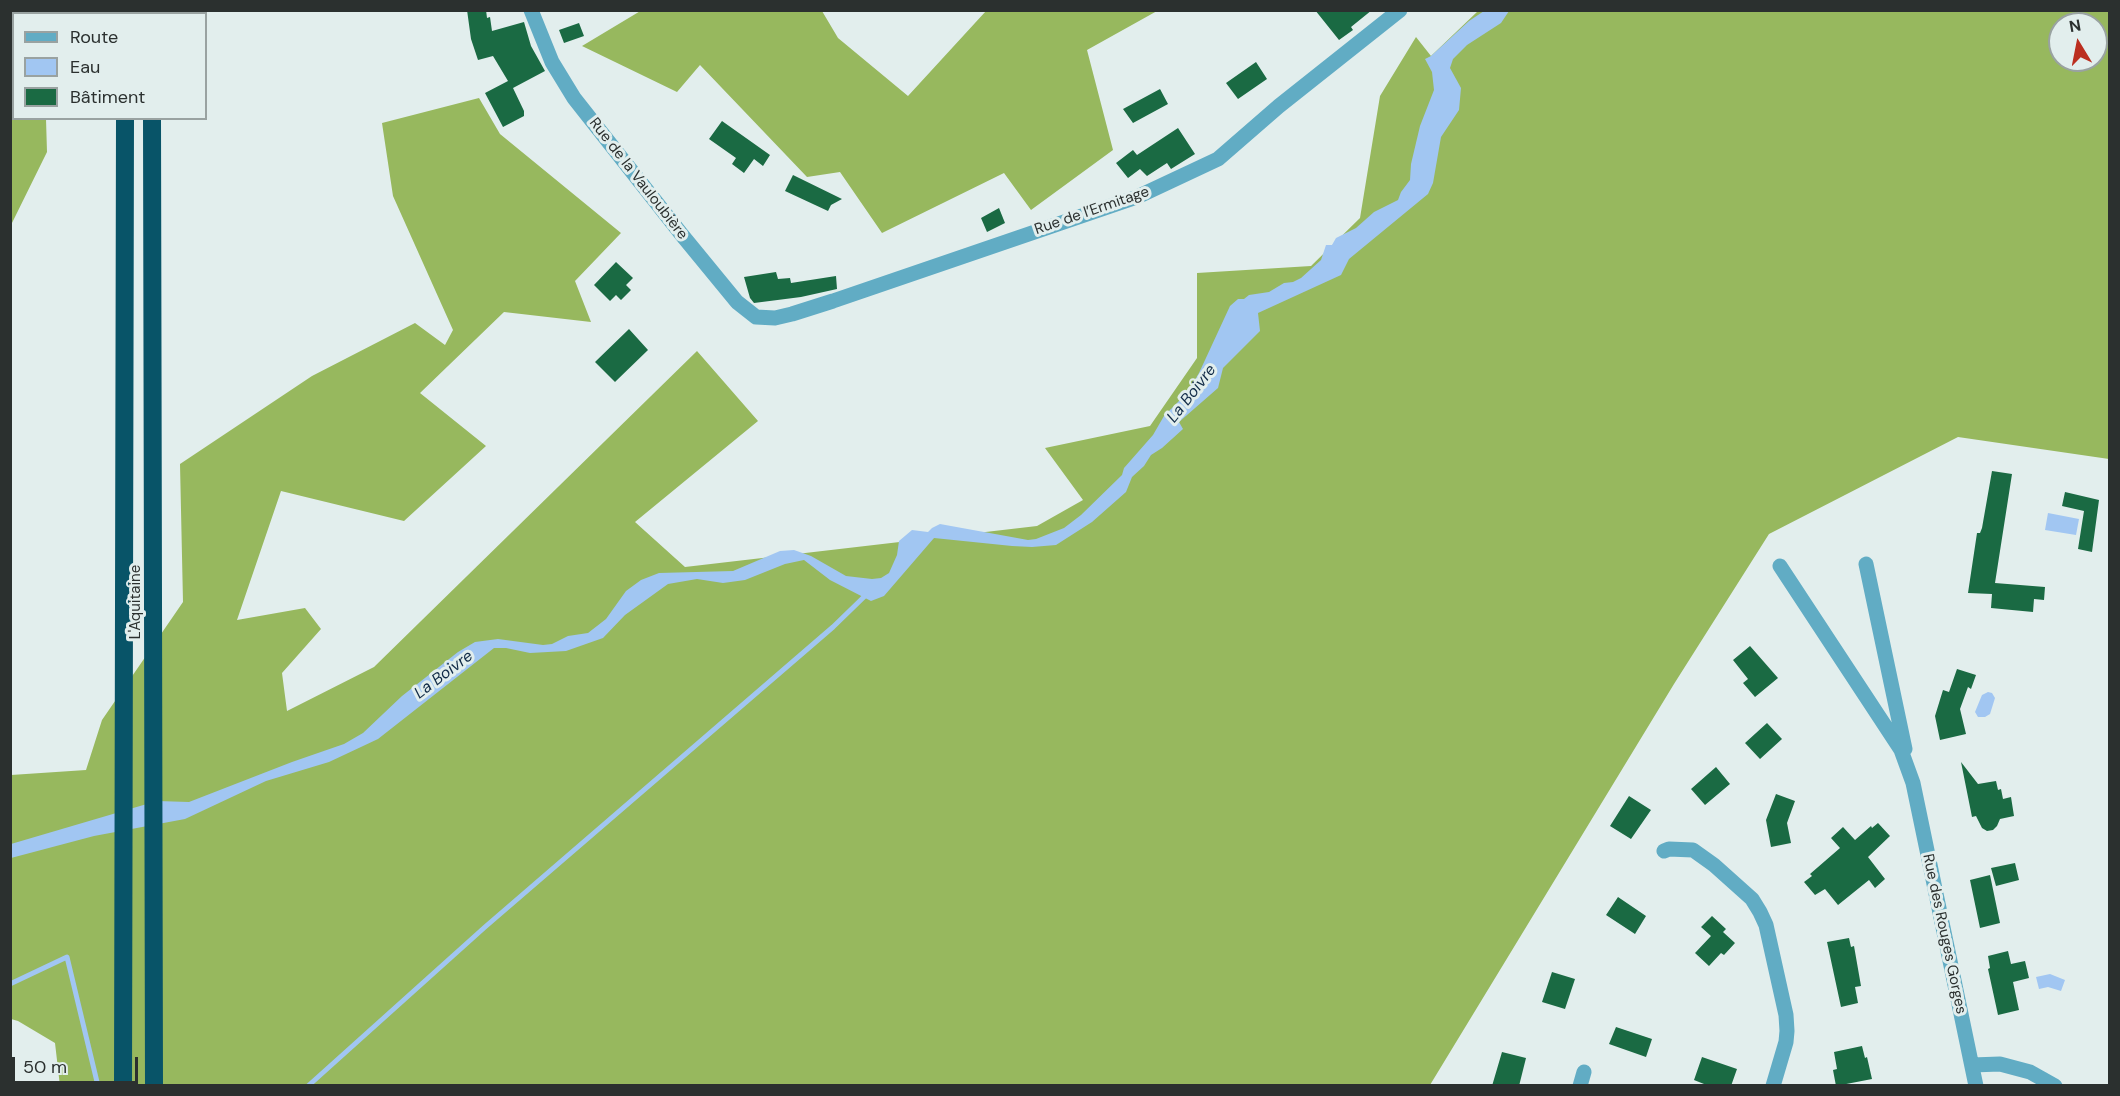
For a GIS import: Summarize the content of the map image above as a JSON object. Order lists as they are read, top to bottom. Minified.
{"streets":{"highway":["L'Aquitaine"],"street":["Rue de la Vauloubière","Rue de l’Ermitage","Rue des Rouges Gorges"]},"crossings":[["Rue de la Vauloubière","Rue de l’Ermitage"]],"water":["La Boivre"],"legend":["Route","Eau","Bâtiment"],"scale_bar":"50 m","north":"top"}
